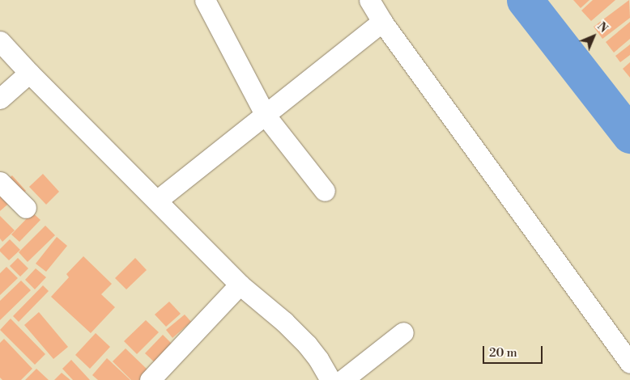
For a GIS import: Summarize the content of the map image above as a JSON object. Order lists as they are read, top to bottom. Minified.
{"scale_bar":"20 m","north":"top right"}
